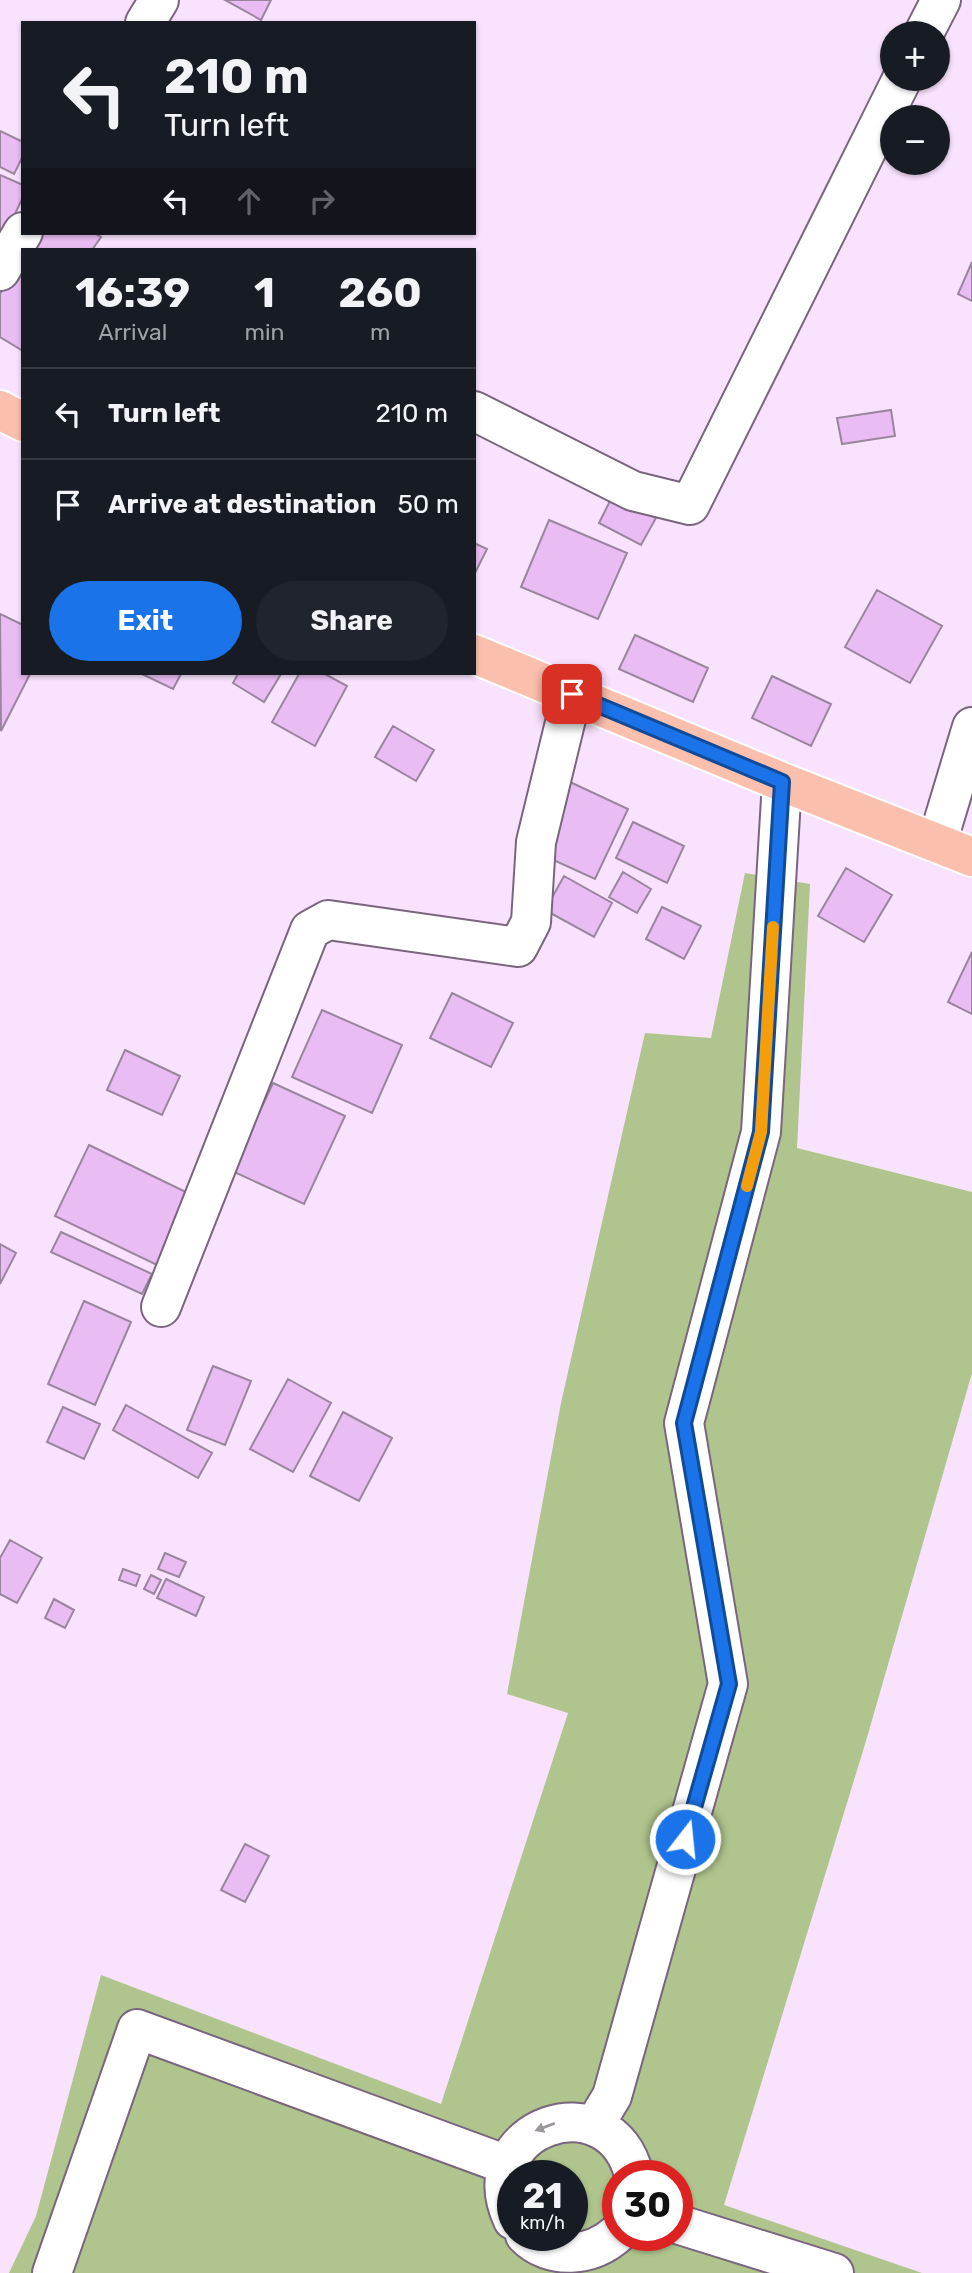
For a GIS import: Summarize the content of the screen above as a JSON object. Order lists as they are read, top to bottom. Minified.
{"page":{"map_buttons":["+","−"],"turn":["210 m","Turn left"],"eta":["16:39","Arrival","1","min","260","m"],"list":[{"name":"Turn left","value":"210 m"},{"name":"Arrive at destination","value":"50 m"}],"buttons":["Exit","Share"],"speed":"21 km/h","limit":"30"}}
